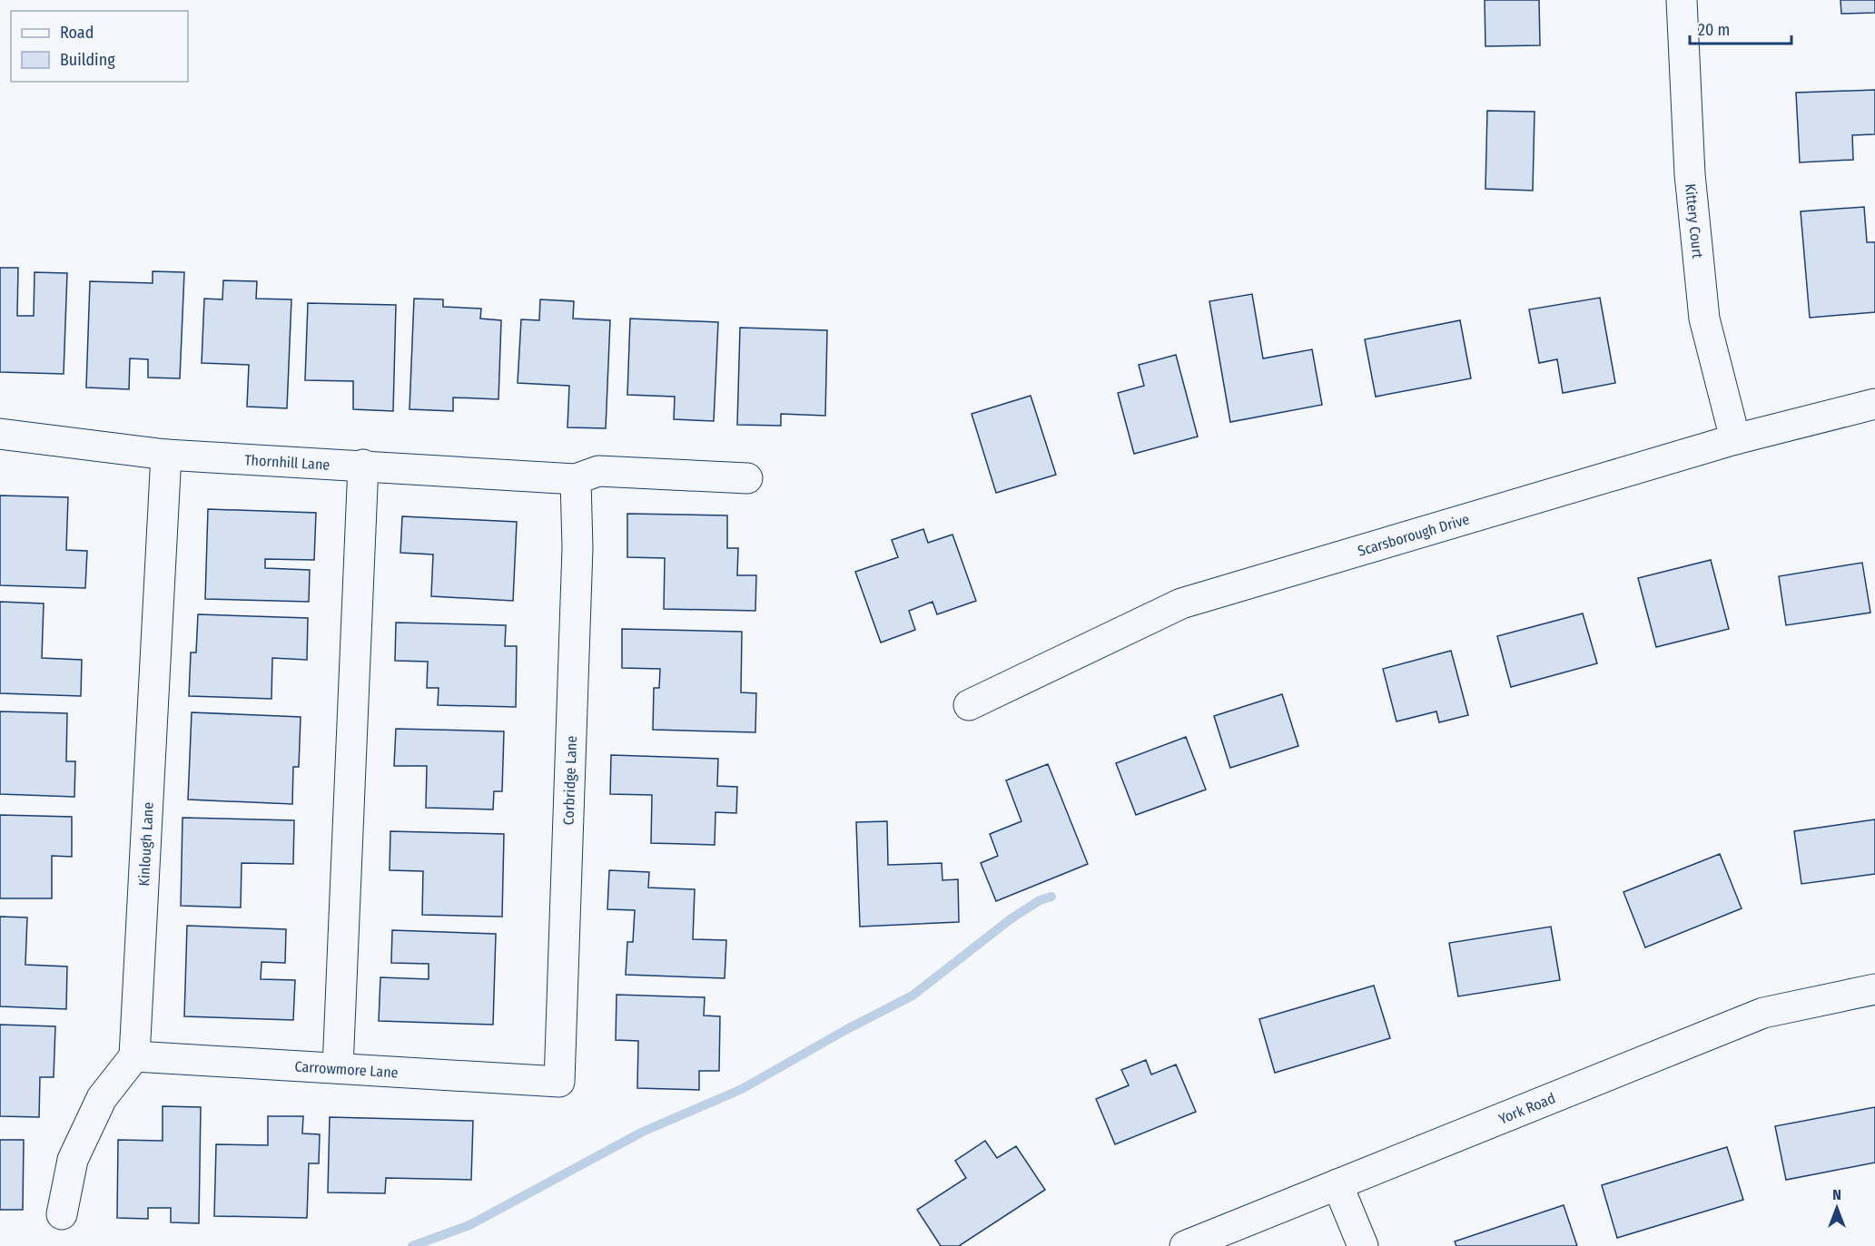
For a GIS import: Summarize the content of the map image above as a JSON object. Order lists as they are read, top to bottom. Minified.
{"streets":{"street":["Kittery Court","Thornhill Lane","Scarsborough Drive","Corbridge Lane","Kinlough Lane","Carrowmore Lane","York Road"]},"crossings":[["Kittery Court","Scarsborough Drive"],["Thornhill Lane","Corbridge Lane"],["Thornhill Lane","Kinlough Lane"],["Corbridge Lane","Carrowmore Lane"],["Kinlough Lane","Carrowmore Lane"]],"legend":["Road","Building"],"scale_bar":"20 m","north":"top"}
